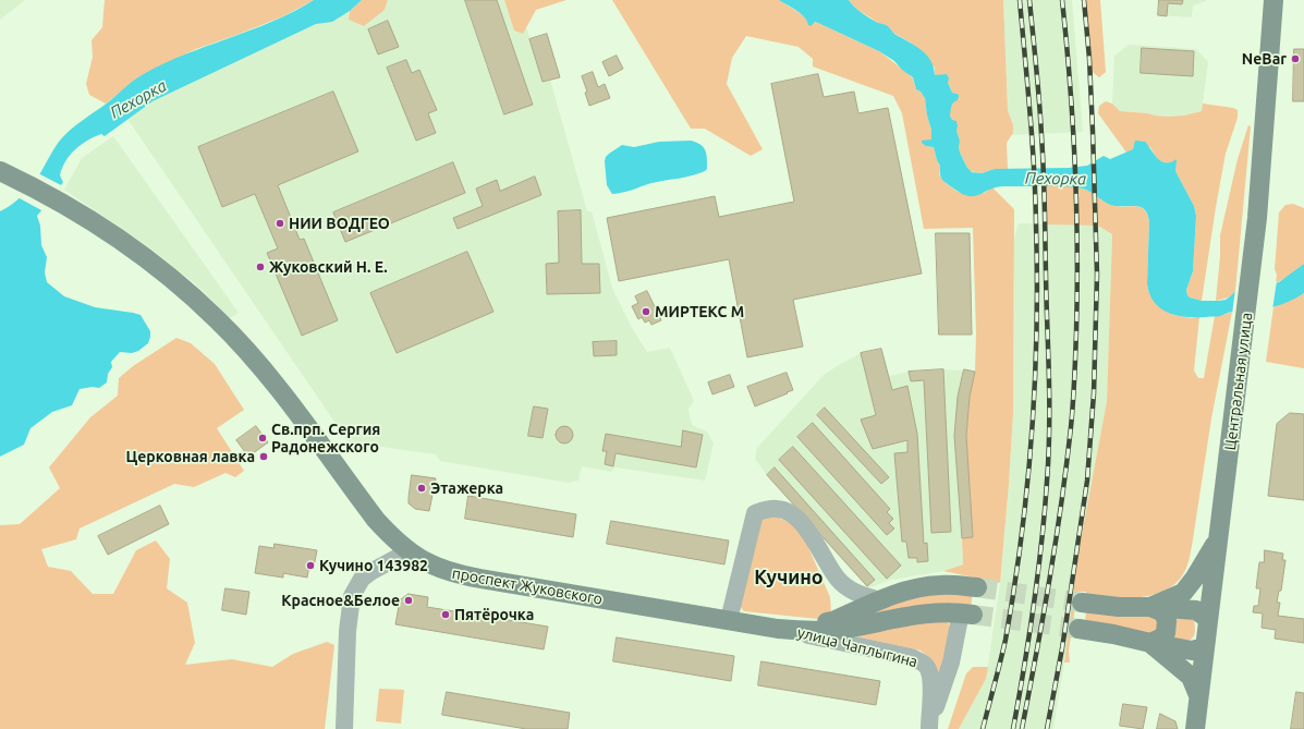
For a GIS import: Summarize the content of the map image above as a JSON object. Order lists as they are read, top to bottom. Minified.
{"streets":{"main road":["Центральная улица","проспект Жуковского"],"street":["улица Чаплыгина"]},"crossings":[["проспект Жуковского","улица Чаплыгина"]],"districts":["Кучино"],"water":["Пехорка"],"places":["NeBar","НИИ ВОДГЕО","Жуковский Н. Е.","МИРТЕКС М","Св.прп. Сергия Радонежского","Церковная лавка","Этажерка","Кучино 143982","Красное&Белое","Пятёрочка"]}
